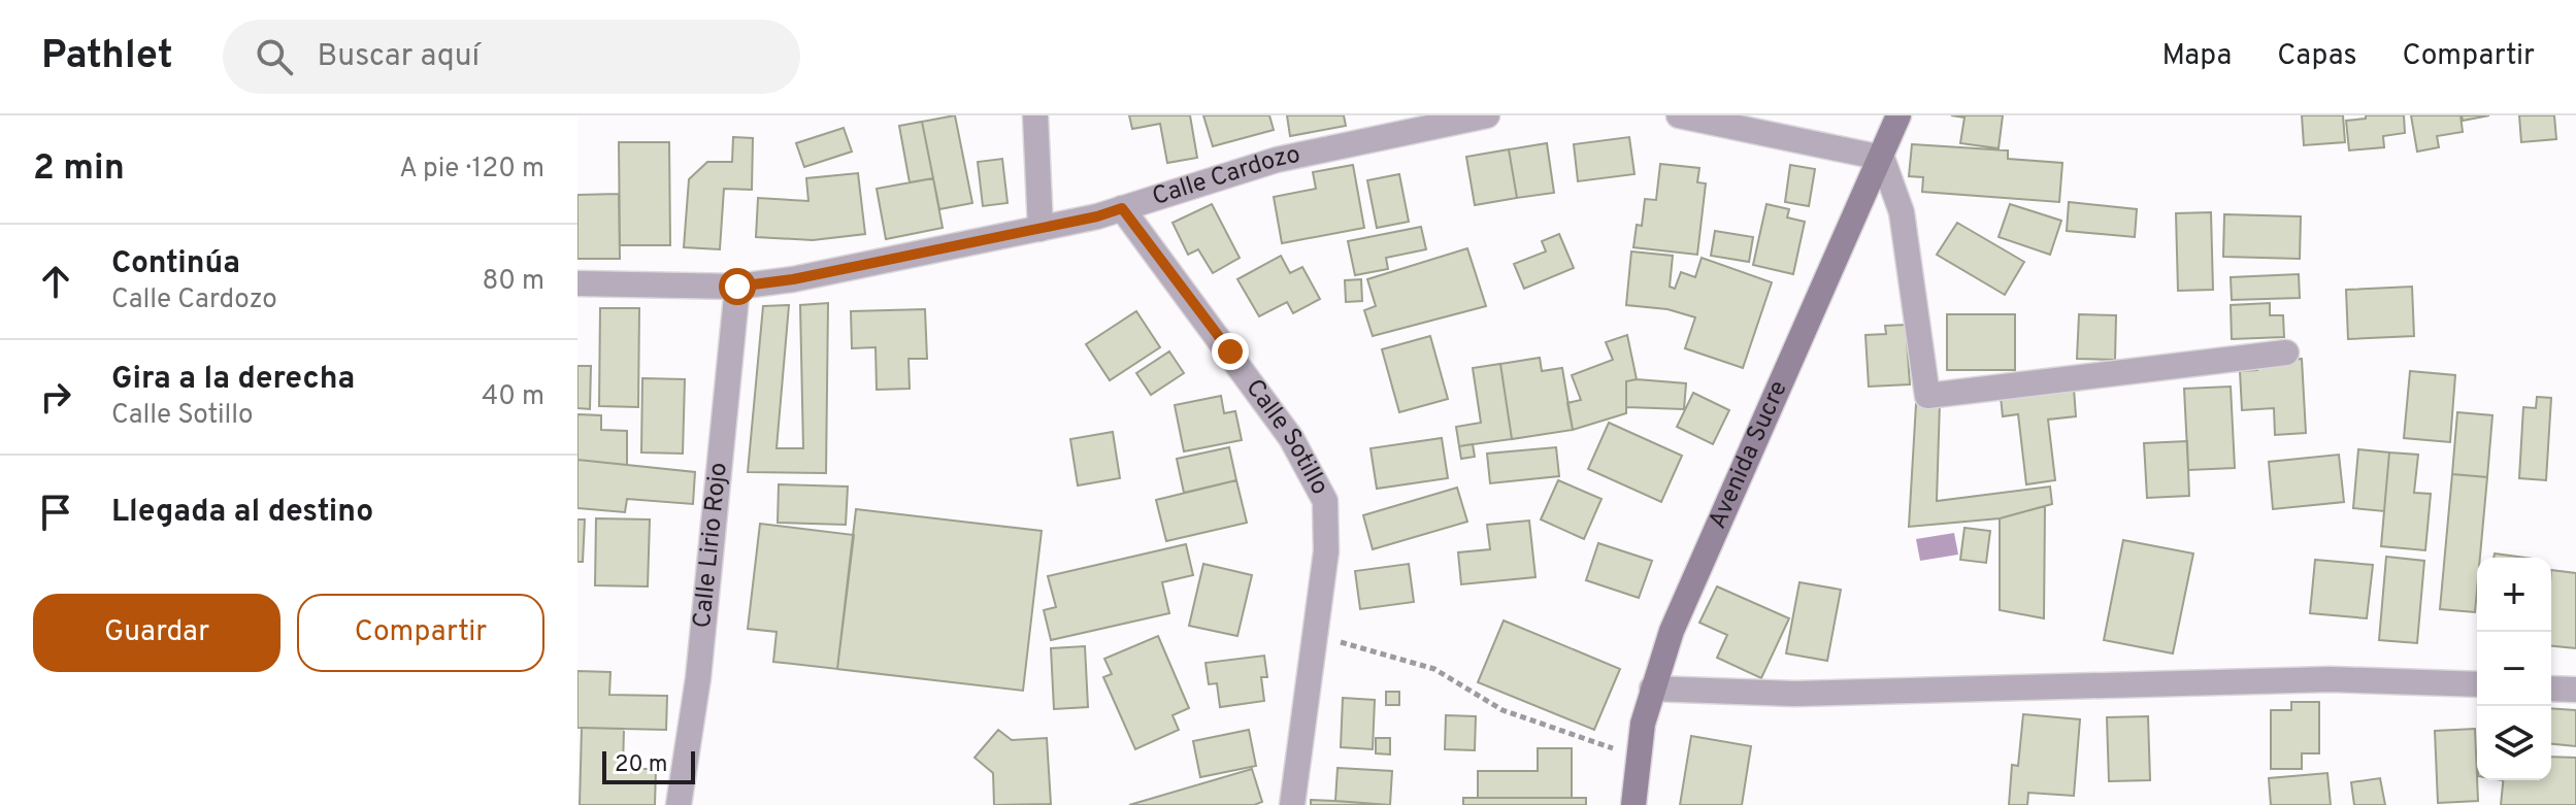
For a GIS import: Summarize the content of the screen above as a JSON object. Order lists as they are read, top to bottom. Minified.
{"streets":{"street":["Calle Cardozo","Calle Sotillo","Avenida Sucre","Calle Lirio Rojo"]},"crossings":[["Calle Cardozo","Calle Sotillo"],["Calle Cardozo","Calle Lirio Rojo"]],"scale_bar":"20 m","page":{"header":"Pathlet","search":"Buscar aquí","nav":["Mapa","Capas","Compartir"],"heading":["2 min","A pie · 120 m"],"list":[["Continúa","Calle Cardozo","80 m"],["Gira a la derecha","Calle Sotillo","40 m"],"Llegada al destino"],"map_buttons":["+","−"],"buttons":["Guardar","Compartir"],"scale":"20 m"}}
